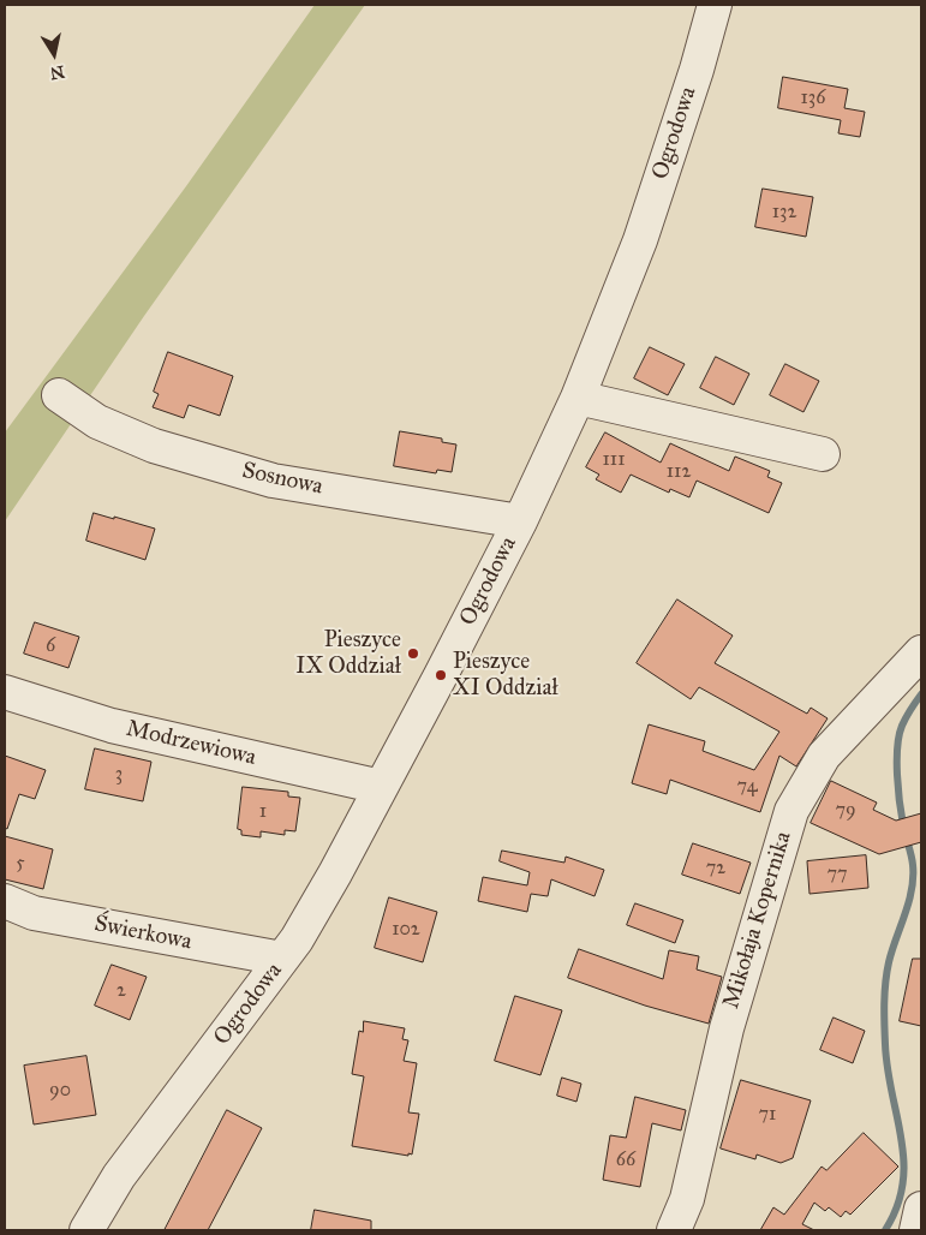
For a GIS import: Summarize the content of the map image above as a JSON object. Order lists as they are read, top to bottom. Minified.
{"streets":{"street":["Ogrodowa","Sosnowa","Modrzewiowa","Mikołaja Kopernika","Świerkowa"]},"crossings":[["Ogrodowa","Sosnowa"],["Ogrodowa","Modrzewiowa"],["Ogrodowa","Świerkowa"]],"places":["Pieszyce IX Oddział","Pieszyce XI Oddział"],"house_numbers":["136","132","111","112","6","3","74","79","1","5","72","77","102","2","90","71","66"],"north":"bottom"}
